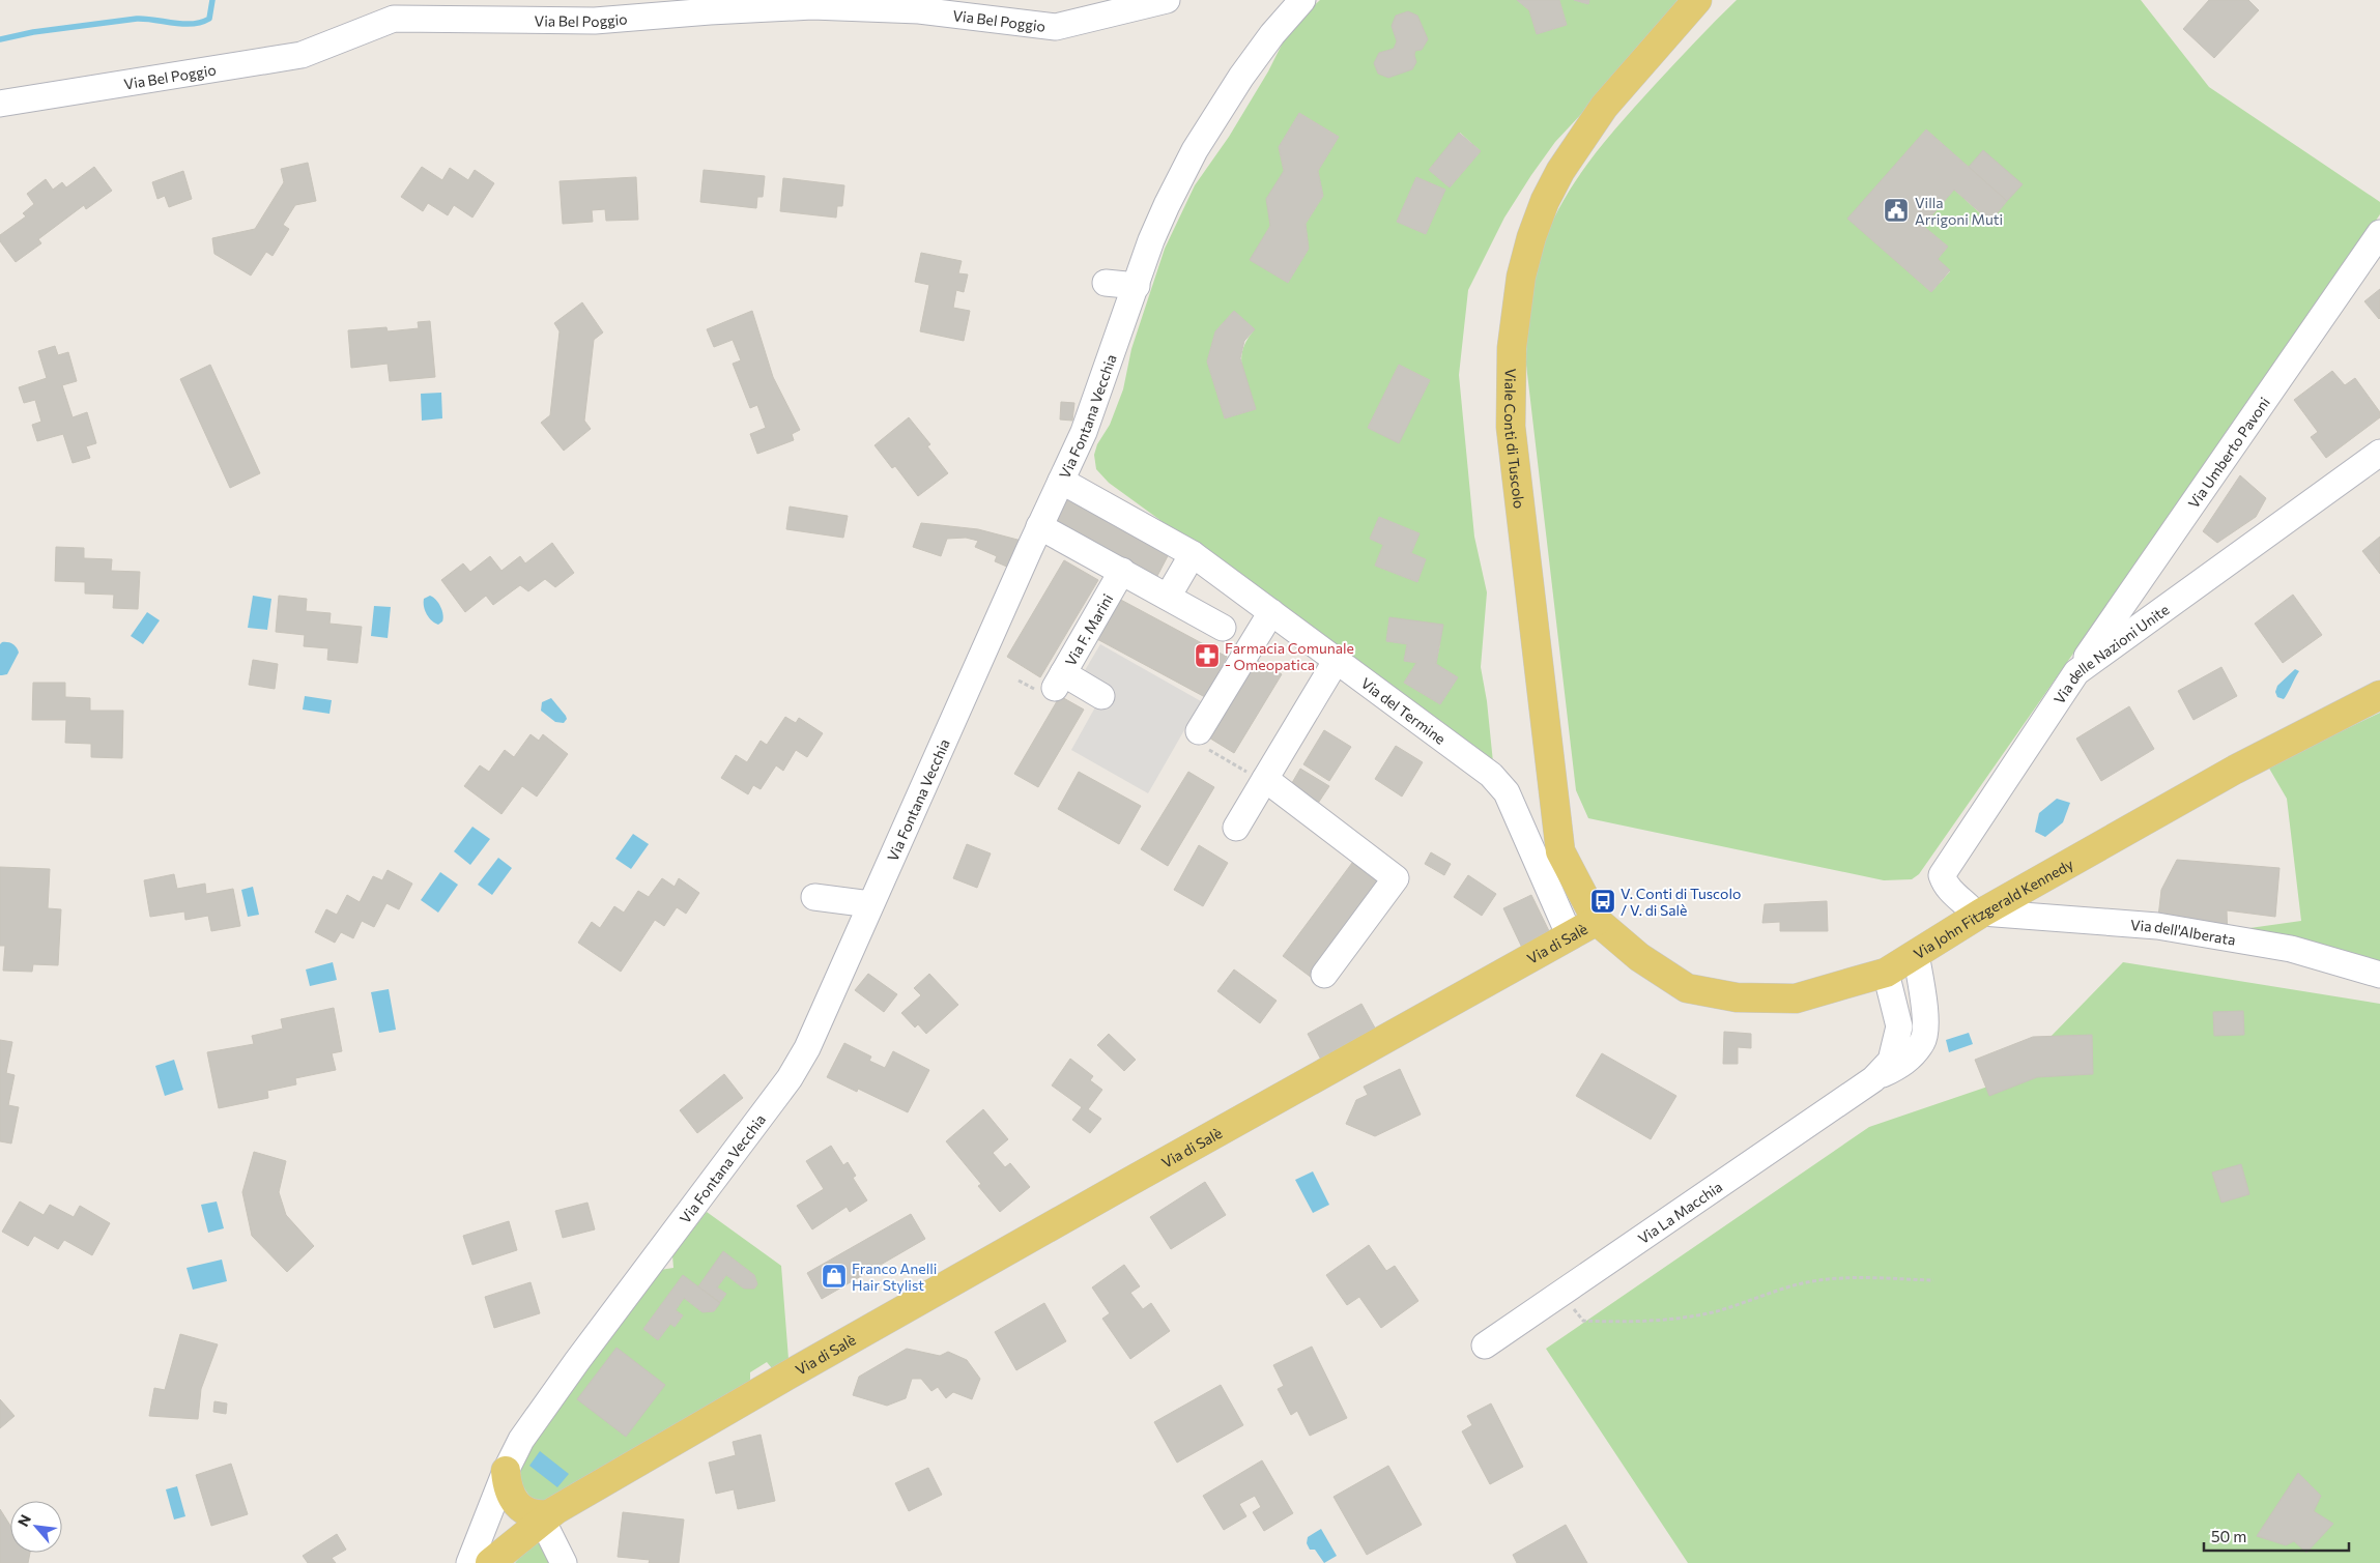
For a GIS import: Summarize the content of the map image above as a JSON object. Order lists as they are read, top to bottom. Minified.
{"streets":{"main road":["Viale Conti di Tuscolo","Via John Fitzgerald Kennedy","Via di Salè"],"street":["Via Bel Poggio","Via Fontana Vecchia","Via Umberto Pavoni","Via F. Marini","Via delle Nazioni Unite","Via del Termine","Via dell'Alberata","Via La Macchia"]},"crossings":[["Via Fontana Vecchia","Via del Termine"],["Viale Conti di Tuscolo","Via del Termine"],["Viale Conti di Tuscolo","Via John Fitzgerald Kennedy"],["Viale Conti di Tuscolo","Via di Salè"],["Via Umberto Pavoni","Via delle Nazioni Unite"],["Via delle Nazioni Unite","Via John Fitzgerald Kennedy"],["Via delle Nazioni Unite","Via dell'Alberata"],["Via del Termine","Via John Fitzgerald Kennedy"],["Via del Termine","Via di Salè"],["Via John Fitzgerald Kennedy","Via dell'Alberata"],["Via John Fitzgerald Kennedy","Via di Salè"],["Via John Fitzgerald Kennedy","Via La Macchia"]],"places":{"public building":["Villa Arrigoni Muti"],"pharmacy":["Farmacia Comunale - Omeopatica"],"bus stop":["V. Conti di Tuscolo / V. di Salè"],"shop":["Franco Anelli Hair Stylist"]},"scale_bar":"50 m","north":"top left"}
